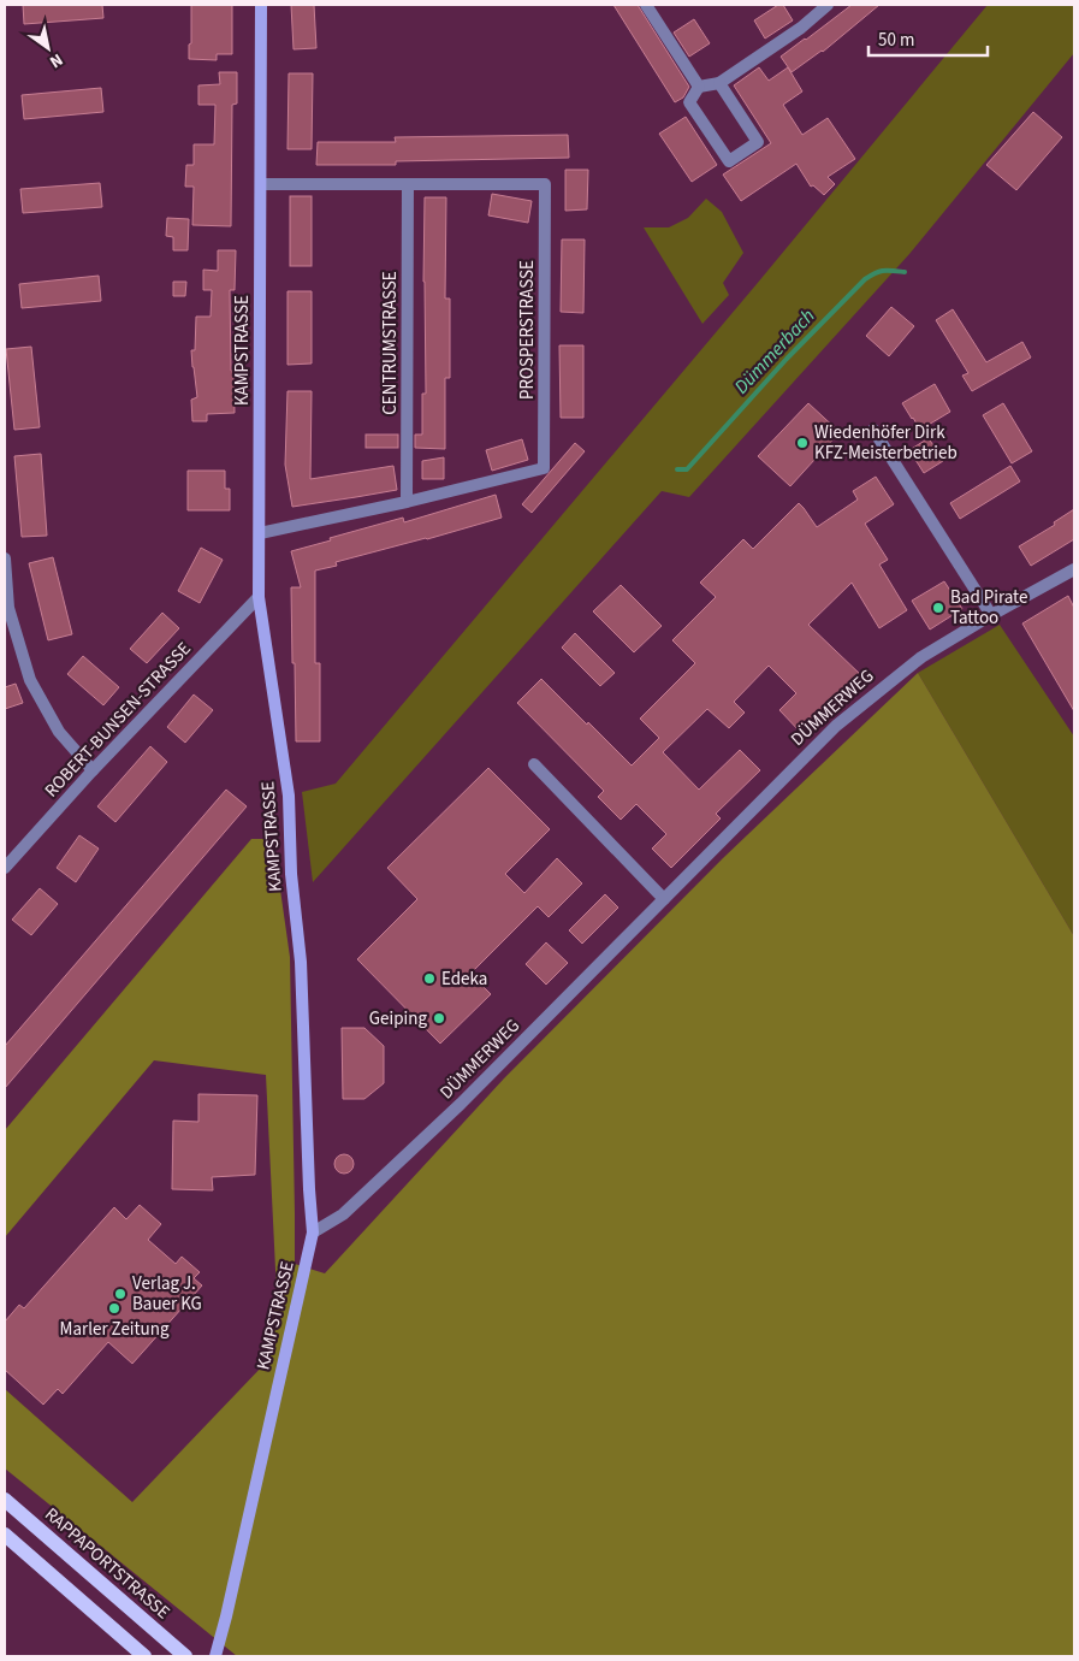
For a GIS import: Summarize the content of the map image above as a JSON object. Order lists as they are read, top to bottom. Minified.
{"streets":{"main road":["RAPPAPORTSTRASSE"],"street":["PROSPERSTRASSE","CENTRUMSTRASSE","KAMPSTRASSE","DÜMMERWEG","ROBERT-BUNSEN-STRASSE"]},"crossings":[["PROSPERSTRASSE","CENTRUMSTRASSE"],["PROSPERSTRASSE","KAMPSTRASSE"],["KAMPSTRASSE","DÜMMERWEG"],["KAMPSTRASSE","ROBERT-BUNSEN-STRASSE"]],"water":["Dümmerbach"],"places":["Wiedenhöfer Dirk KFZ-Meisterbetrieb","Bad Pirate Tattoo","Edeka","Geiping","Verlag J. Bauer KG","Marler Zeitung"],"scale_bar":"50 m","north":"bottom right"}
